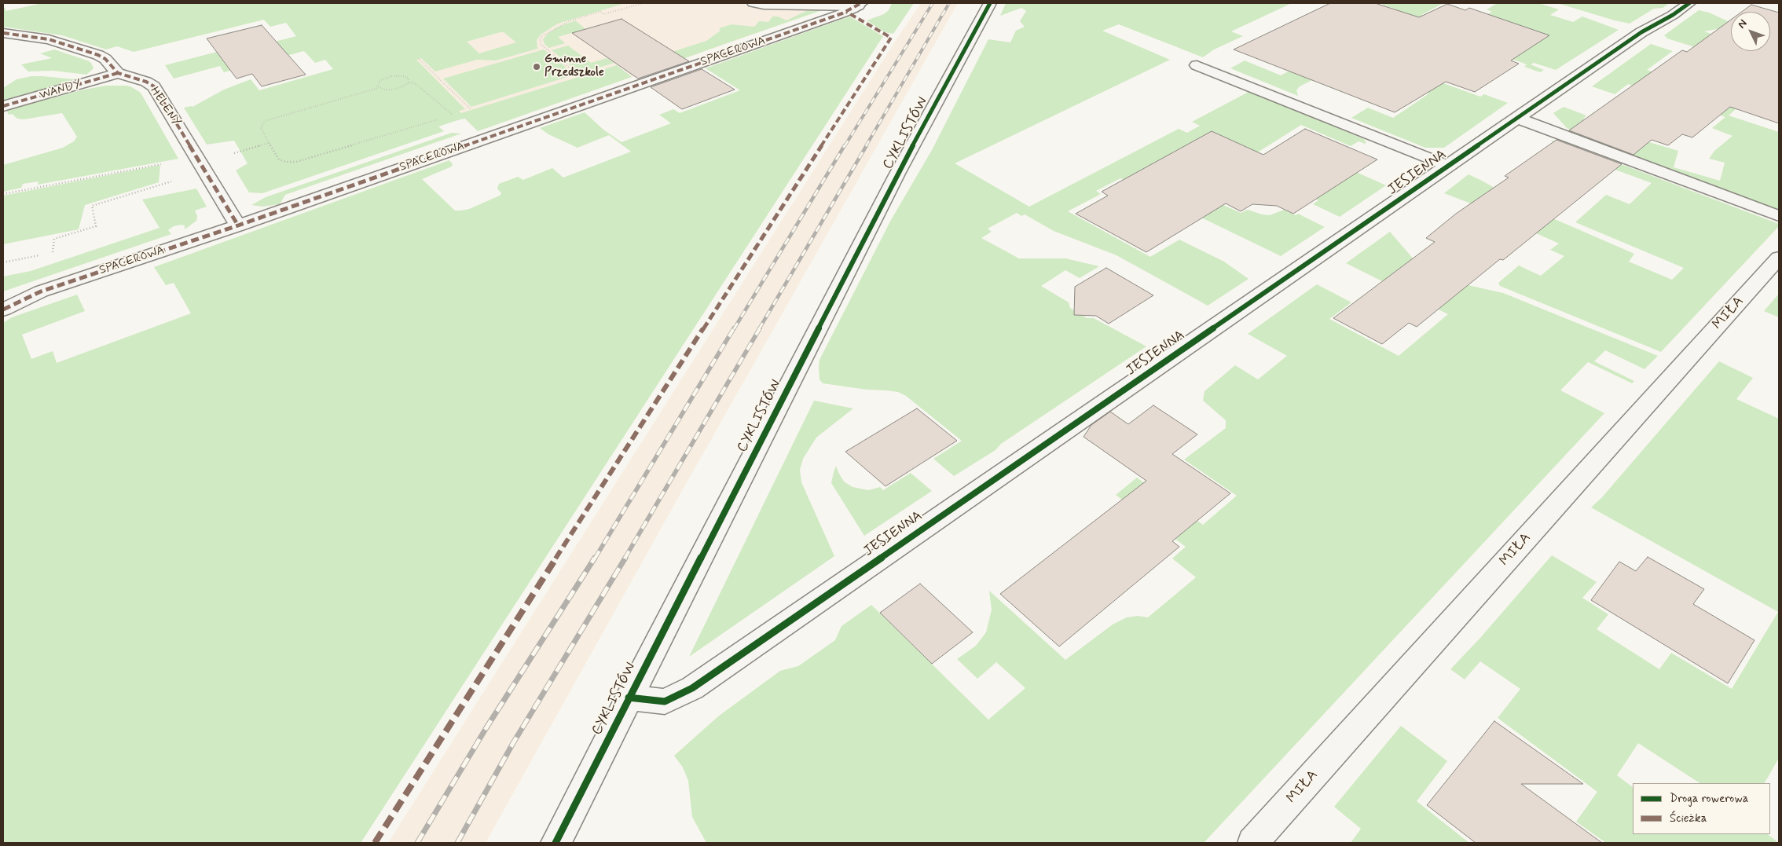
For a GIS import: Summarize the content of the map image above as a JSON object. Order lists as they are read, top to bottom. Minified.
{"streets":{"street":["SPACEROWA","WANDY","HELENY","CYKLISTÓW","JESIENNA","MIŁA"]},"crossings":[["SPACEROWA","HELENY"],["WANDY","HELENY"],["CYKLISTÓW","JESIENNA"]],"places":["Gminne Przedszkole"],"legend":["Droga rowerowa","Ścieżka"],"north":"top left"}
